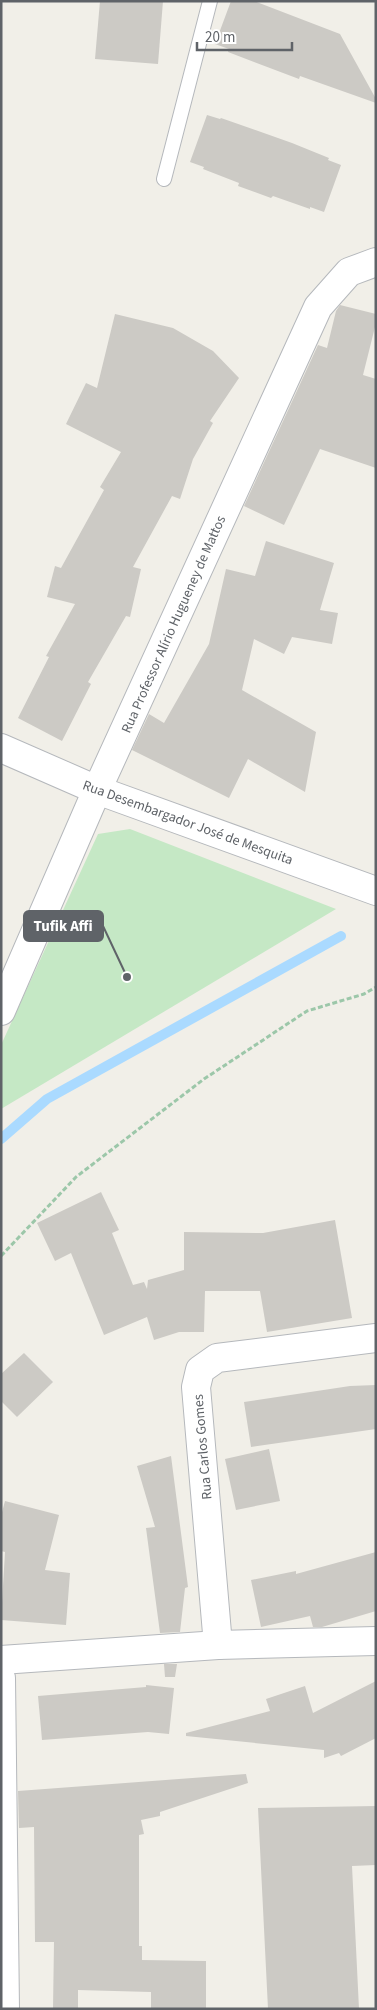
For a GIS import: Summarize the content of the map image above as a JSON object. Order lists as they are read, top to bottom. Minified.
{"streets":{"street":["Rua Professor Alírio Hugueney de Mattos","Rua Desembargador José de Mesquita","Rua Carlos Gomes"]},"crossings":[["Rua Professor Alírio Hugueney de Mattos","Rua Desembargador José de Mesquita"]],"places":["Tufik Affi"],"scale_bar":"20 m"}
